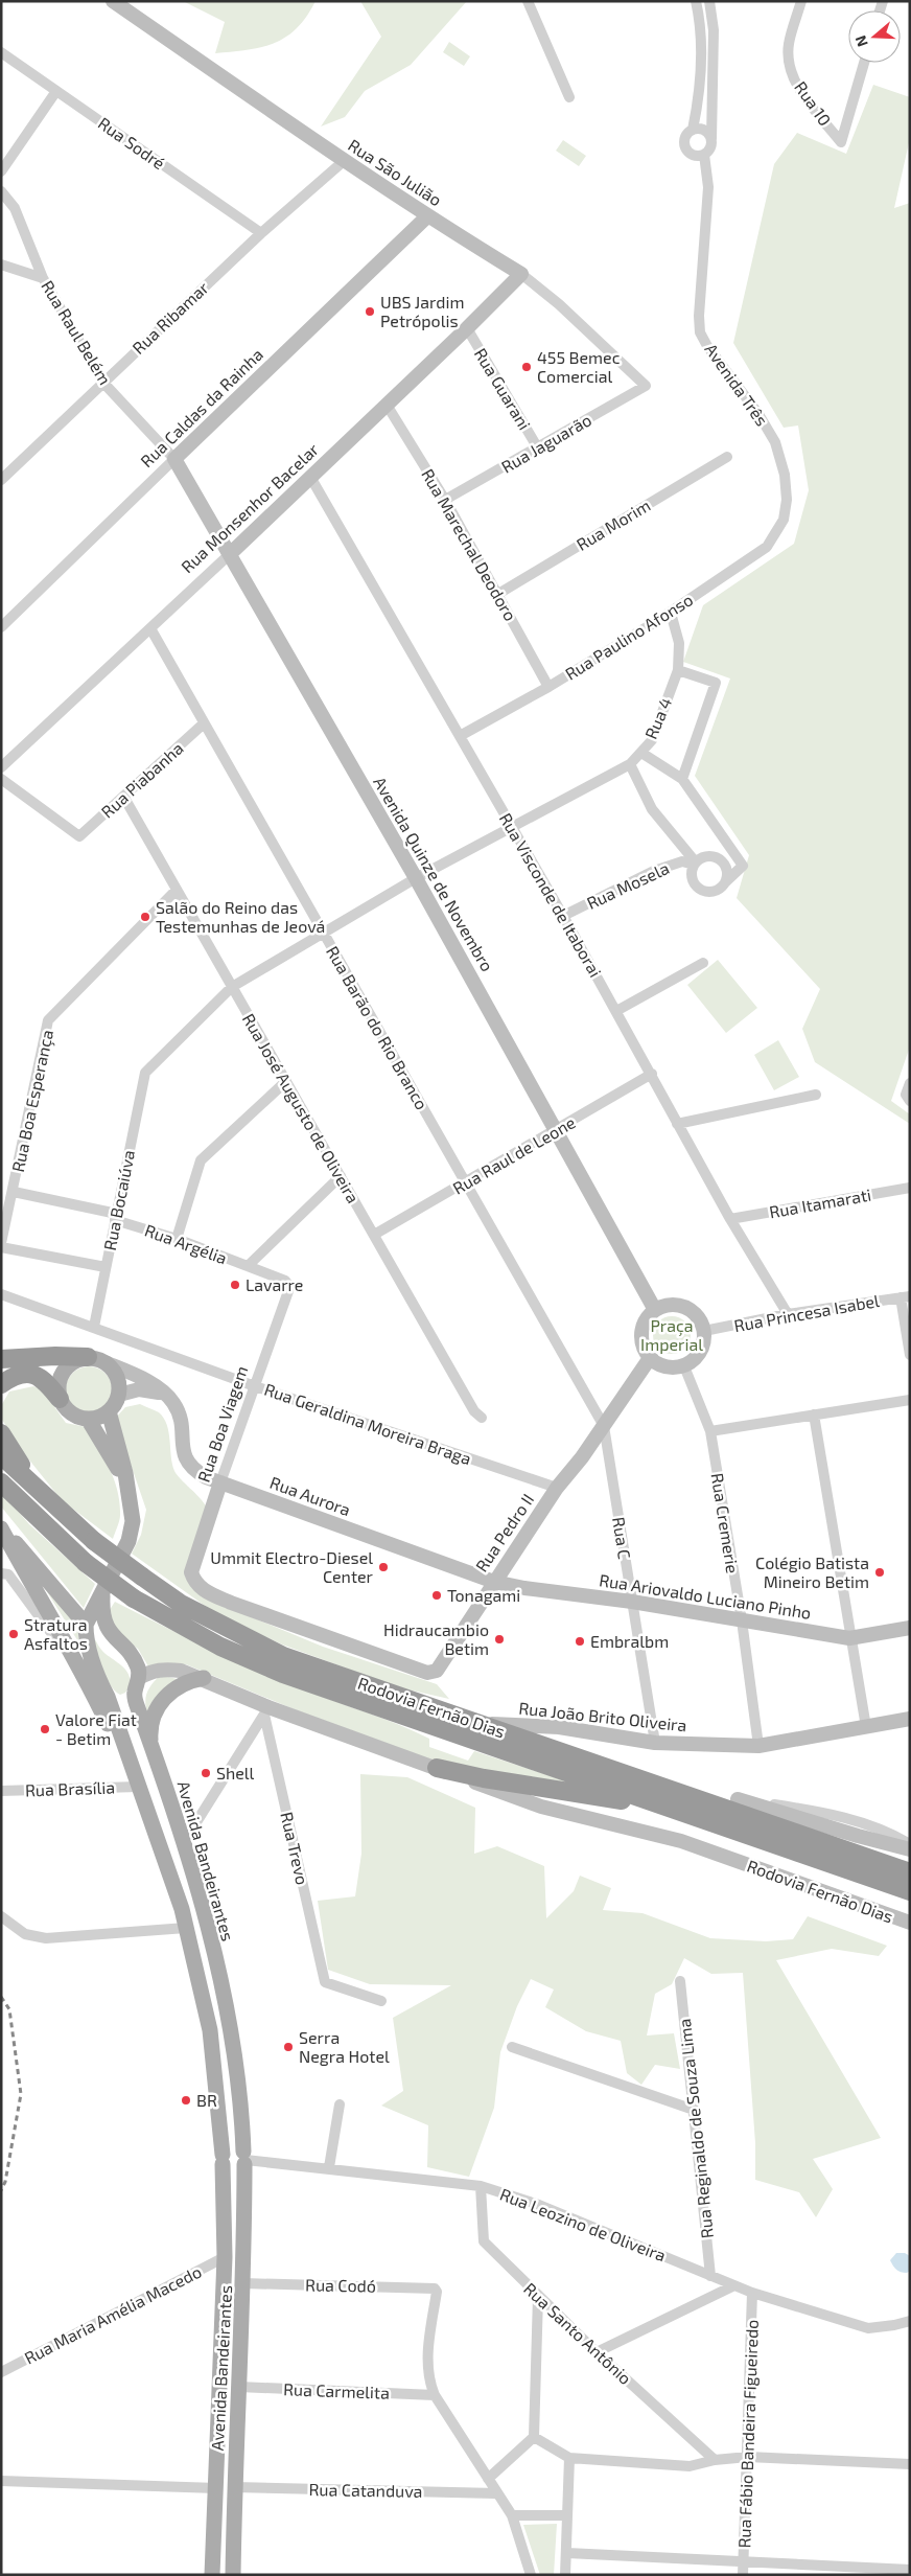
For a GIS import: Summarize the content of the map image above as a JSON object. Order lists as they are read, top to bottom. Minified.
{"streets":{"highway":["Rodovia Fernão Dias"],"main road":["Avenida Bandeirantes"],"street":["Rua 10","Rua Sodré","Rua São Julião","Rua Ribamar","Rua Raul Belém","Avenida Três","Rua Guarani","Rua Caldas da Rainha","Rua Jaguarão","Rua Monsenhor Bacelar","Rua Morim","Rua Marechal Deodoro","Rua Paulino Afonso","Rua 4","Rua Piabanha","Avenida Quinze de Novembro","Rua Mosela","Rua Visconde de Itaborai","Rua Barão do Rio Branco","Rua Boa Esperança","Rua José Augusto de Oliveira","Rua Raul de Leone","Rua Bocaiúva","Rua Itamarati","Rua Argélia","Rua Princesa Isabel","Rua Boa Viagem","Rua Geraldina Moreira Braga","Rua Aurora","Rua Cremerie","Rua Pedro II","Rua C","Rua Ariovaldo Luciano Pinho","Rua João Brito Oliveira","Rua Brasília","Rua Trevo","Rua Reginaldo de Souza Lima","Rua Leozino de Oliveira","Rua Codó","Rua Maria Amélia Macedo","Rua Santo Antônio","Rua Carmelita","Rua Fábio Bandeira Figueiredo","Rua Catanduva"]},"crossings":[["Rua Sodré","Rua Ribamar"],["Rua São Julião","Rua Ribamar"],["Rua São Julião","Rua Caldas da Rainha"],["Rua São Julião","Rua Jaguarão"],["Rua São Julião","Rua Monsenhor Bacelar"],["Rua Ribamar","Rua Raul Belém"],["Rua Raul Belém","Rua Caldas da Rainha"],["Rua Raul Belém","Avenida Quinze de Novembro"],["Avenida Três","Rua Paulino Afonso"],["Rua Guarani","Rua Jaguarão"],["Rua Guarani","Rua Monsenhor Bacelar"],["Rua Caldas da Rainha","Avenida Quinze de Novembro"],["Rua Jaguarão","Rua Marechal Deodoro"],["Rua Monsenhor Bacelar","Rua Marechal Deodoro"],["Rua Monsenhor Bacelar","Avenida Quinze de Novembro"],["Rua Monsenhor Bacelar","Rua Visconde de Itaborai"],["Rua Monsenhor Bacelar","Rua Barão do Rio Branco"],["Rua Morim","Rua Marechal Deodoro"],["Rua Marechal Deodoro","Rua Paulino Afonso"],["Rua Paulino Afonso","Rua 4"],["Rua Paulino Afonso","Rua Visconde de Itaborai"],["Rua 4","Avenida Quinze de Novembro"],["Rua 4","Rua Visconde de Itaborai"],["Rua 4","Rua Barão do Rio Branco"],["Rua 4","Rua José Augusto de Oliveira"],["Rua 4","Rua Bocaiúva"],["Rua Piabanha","Rua Barão do Rio Branco"],["Rua Piabanha","Rua José Augusto de Oliveira"],["Avenida Quinze de Novembro","Rua Raul de Leone"],["Avenida Quinze de Novembro","Rua Princesa Isabel"],["Avenida Quinze de Novembro","Rua Cremerie"],["Avenida Quinze de Novembro","Rua Pedro II"],["Rua Mosela","Rua Visconde de Itaborai"],["Rua Visconde de Itaborai","Rua Raul de Leone"],["Rua Visconde de Itaborai","Rua Itamarati"],["Rua Visconde de Itaborai","Rua Princesa Isabel"],["Rua Barão do Rio Branco","Rua Raul de Leone"],["Rua Barão do Rio Branco","Rua Pedro II"],["Rua Barão do Rio Branco","Rua C"],["Rua Boa Esperança","Rua José Augusto de Oliveira"],["Rua Boa Esperança","Rua Argélia"],["Rua José Augusto de Oliveira","Rua Raul de Leone"],["Rua Bocaiúva","Rua Argélia"],["Rua Bocaiúva","Rua Geraldina Moreira Braga"],["Rua Argélia","Rua Boa Viagem"],["Rua Princesa Isabel","Rua Cremerie"],["Rua Princesa Isabel","Rua Pedro II"],["Rua Boa Viagem","Rua Geraldina Moreira Braga"],["Rua Boa Viagem","Rua Aurora"],["Rua Boa Viagem","Rua Pedro II"],["Rua Geraldina Moreira Braga","Rua Pedro II"],["Rua Aurora","Rua Pedro II"],["Rua Aurora","Rua Ariovaldo Luciano Pinho"],["Rua Cremerie","Rua Pedro II"],["Rua Cremerie","Rua Ariovaldo Luciano Pinho"],["Rua Cremerie","Rua João Brito Oliveira"],["Rua Pedro II","Rua C"],["Rua Pedro II","Rua Ariovaldo Luciano Pinho"],["Rua C","Rua Ariovaldo Luciano Pinho"],["Rua C","Rua João Brito Oliveira"],["Rodovia Fernão Dias","Rua João Brito Oliveira"],["Rodovia Fernão Dias","Rua Trevo"],["Rua Brasília","Avenida Bandeirantes"],["Avenida Bandeirantes","Rua Leozino de Oliveira"],["Avenida Bandeirantes","Rua Codó"],["Avenida Bandeirantes","Rua Maria Amélia Macedo"],["Avenida Bandeirantes","Rua Carmelita"],["Avenida Bandeirantes","Rua Catanduva"],["Rua Reginaldo de Souza Lima","Rua Leozino de Oliveira"],["Rua Leozino de Oliveira","Rua Santo Antônio"],["Rua Leozino de Oliveira","Rua Fábio Bandeira Figueiredo"],["Rua Codó","Rua Carmelita"]],"parks":["Praça Imperial"],"places":["UBS Jardim Petrópolis","455 Bemec Comercial","Salão do Reino das Testemunhas de Jeová","Lavarre","Ummit Electro-Diesel Center","Colégio Batista Mineiro Betim","Tonagami","Stratura Asfaltos","Hidraucambio Betim","Embralbm","Valore Fiat - Betim","Shell","Serra Negra Hotel","BR"],"north":"left"}
